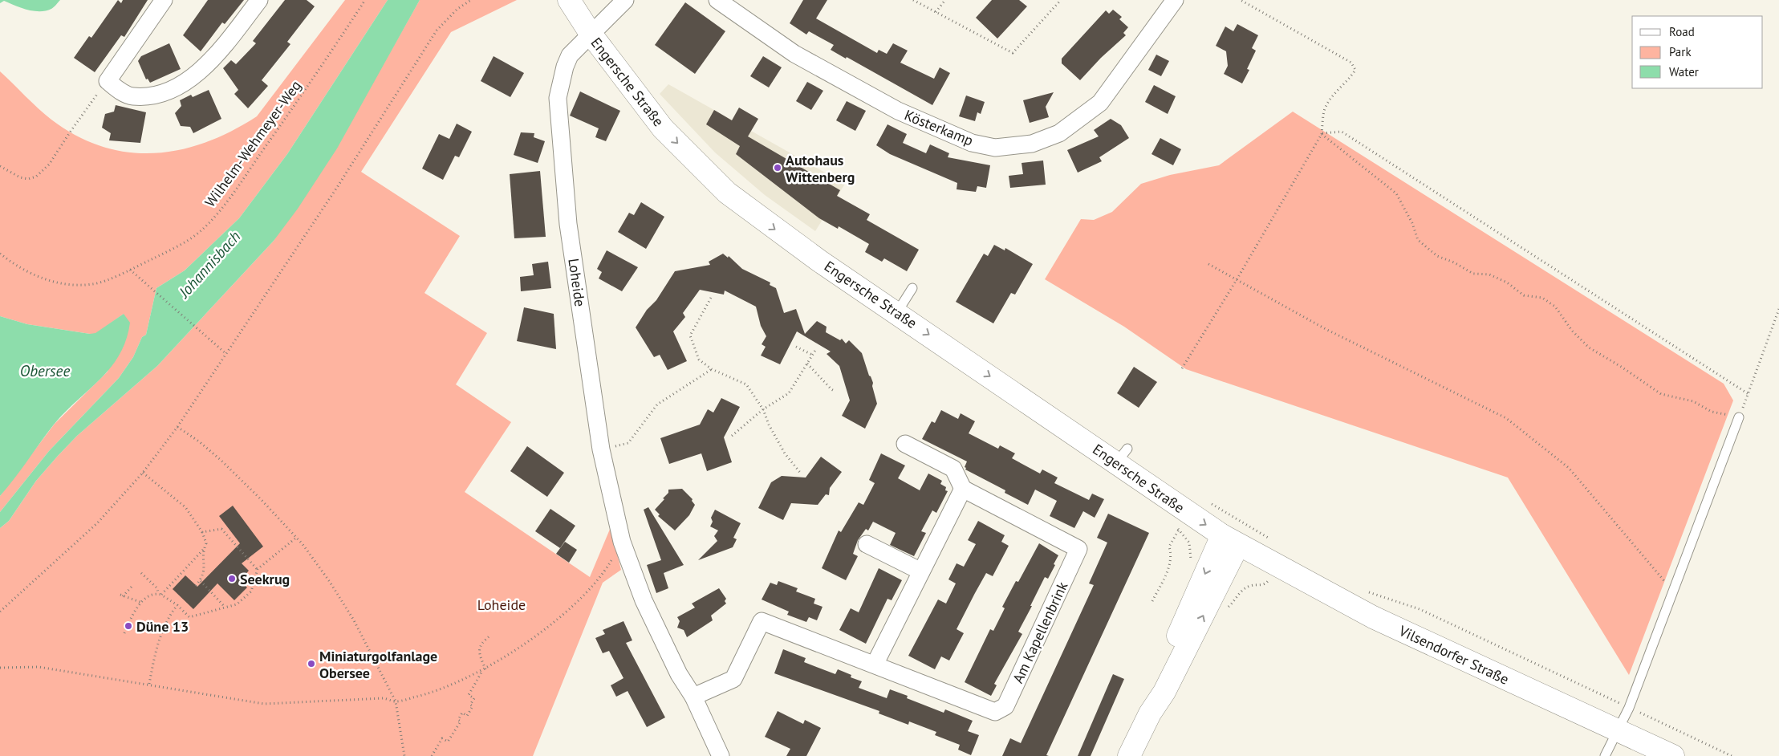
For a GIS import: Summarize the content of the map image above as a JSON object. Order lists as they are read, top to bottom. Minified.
{"streets":{"main road":["Engersche Straße","Vilsendorfer Straße"],"street":["Kösterkamp","Loheide","Am Kapellenbrink"],"path":["Wilhelm-Wehmeyer-Weg"]},"crossings":[["Engersche Straße","Loheide"],["Engersche Straße","Vilsendorfer Straße"],["Loheide","Am Kapellenbrink"]],"one_way":["Engersche Straße"],"water":["Johannisbach","Obersee"],"parks":["Loheide"],"places":["Autohaus Wittenberg","Seekrug","Düne 13","Miniaturgolfanlage Obersee"],"legend":["Road","Park","Water"]}
